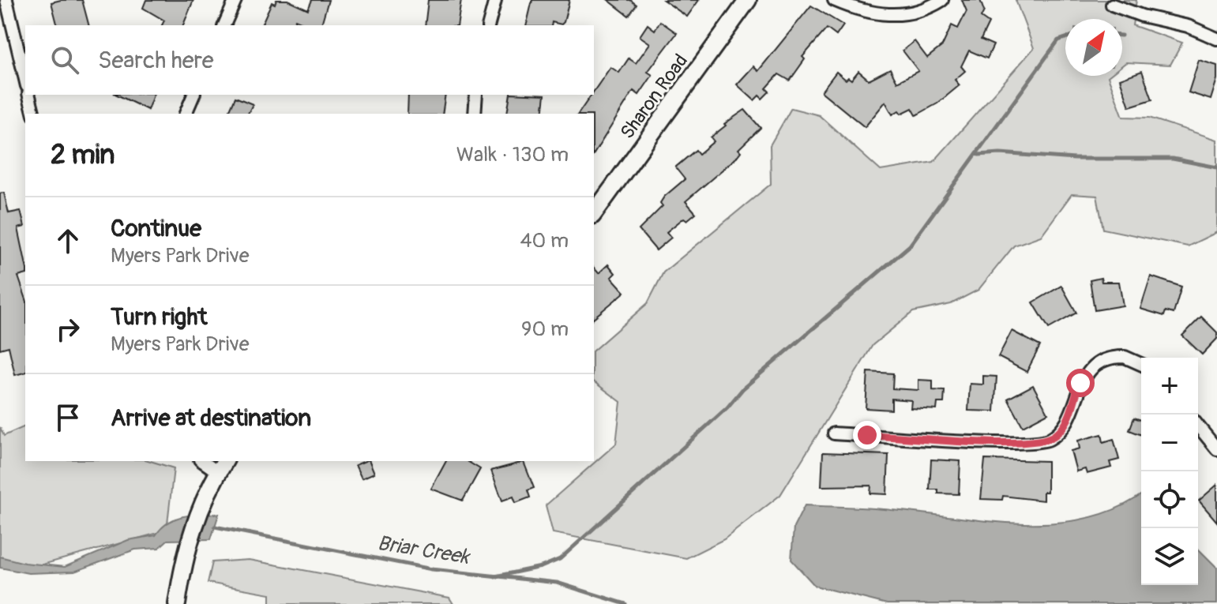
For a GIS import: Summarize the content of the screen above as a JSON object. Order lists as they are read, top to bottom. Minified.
{"streets":{"street":["Sharon Road"]},"water":["Briar Creek"],"north":"top right","page":{"search":"Search here","heading":["2 min","Walk · 130 m"],"list":[["Continue","Myers Park Drive","40 m"],["Turn right","Myers Park Drive","90 m"],"Arrive at destination"],"map_buttons":["+","−"]}}
